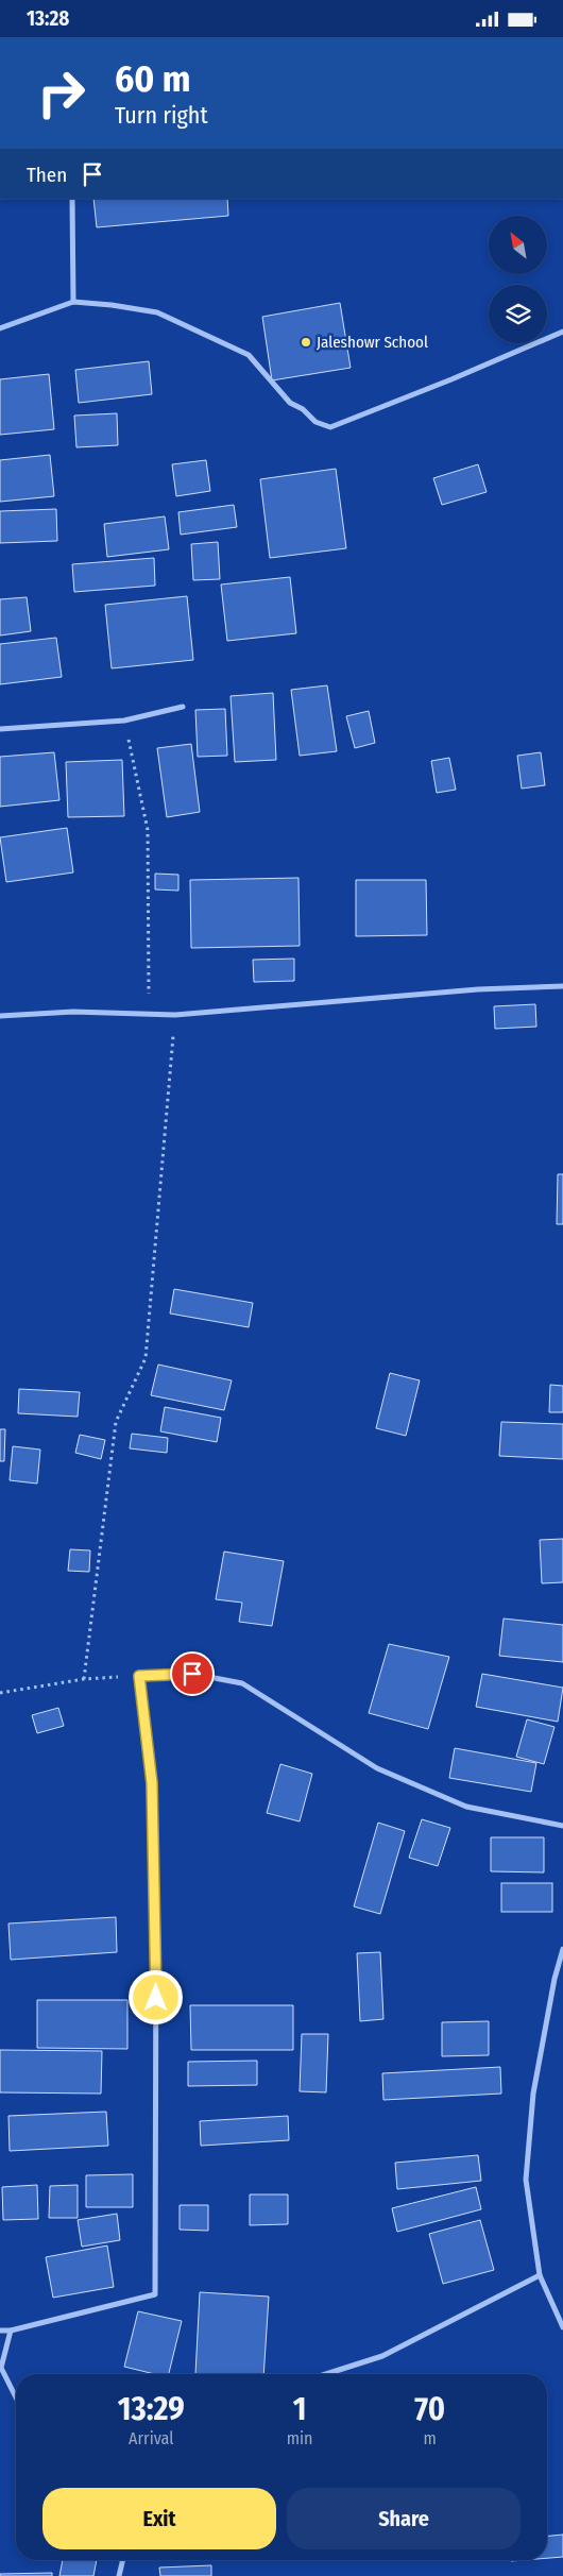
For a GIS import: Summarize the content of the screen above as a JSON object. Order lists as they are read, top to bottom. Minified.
{"places":["Jaleshowr School"],"north":"top left","page":{"status":"13:28","turn":["60 m","Turn right"],"then":"Then","eta":["13:29","Arrival","1","min","70","m"],"buttons":["Exit","Share"]}}
